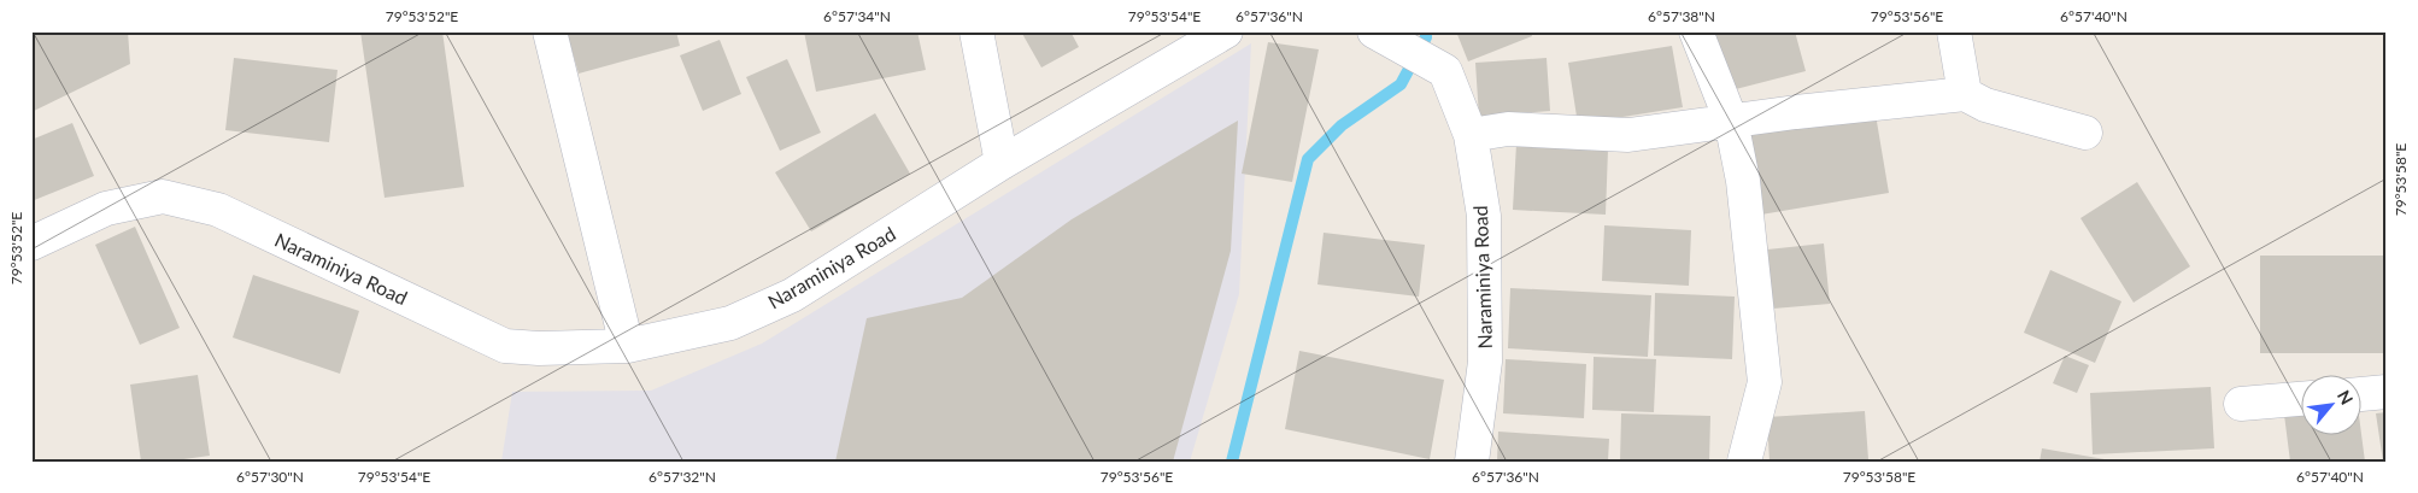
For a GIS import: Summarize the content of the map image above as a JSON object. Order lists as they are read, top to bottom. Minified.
{"streets":{"street":["Naraminiya Road"]},"north":"top right","coordinates":["79°53'52\"E","6°57'34\"N","79°53'54\"E","6°57'36\"N","6°57'38\"N","79°53'56\"E","6°57'40\"N","79°53'58\"E","6°57'30\"N","6°57'32\"N"]}
